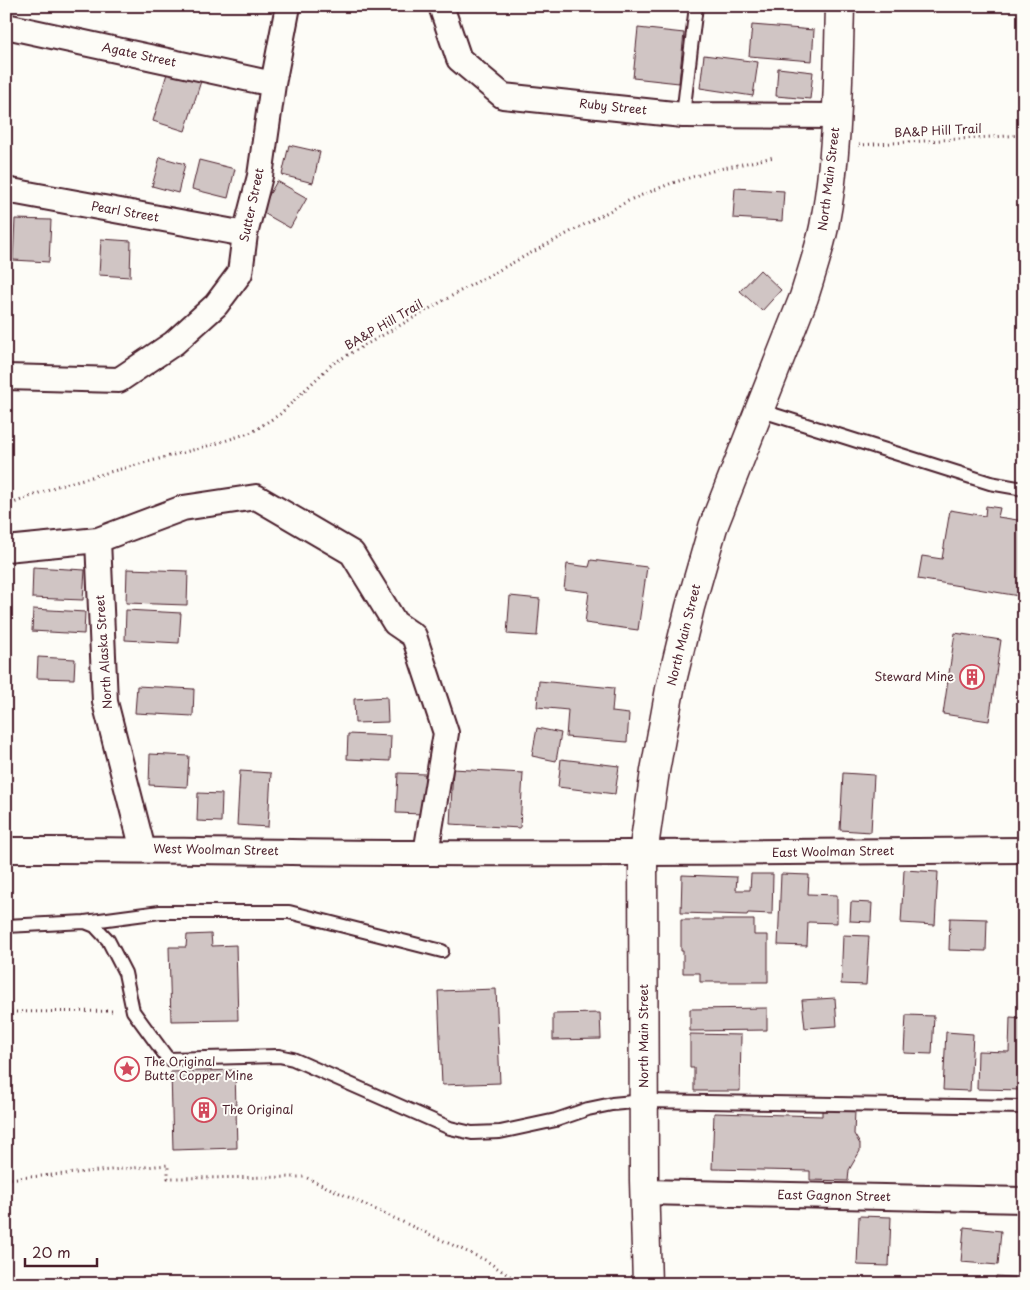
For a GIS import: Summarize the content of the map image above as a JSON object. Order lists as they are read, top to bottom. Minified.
{"streets":{"main road":["North Main Street"],"street":["Agate Street","Ruby Street","Sutter Street","Pearl Street","North Alaska Street","West Woolman Street","East Woolman Street","East Gagnon Street"],"path":["BA&P Hill Trail"]},"crossings":[["Agate Street","Sutter Street"],["Ruby Street","North Main Street"],["North Main Street","West Woolman Street"],["North Main Street","East Woolman Street"],["North Main Street","East Gagnon Street"],["Sutter Street","Pearl Street"],["North Alaska Street","West Woolman Street"],["West Woolman Street","East Woolman Street"]],"places":{"building":["Steward Mine","The Original"],"place":["The Original Butte Copper Mine"]},"scale_bar":"20 m"}
